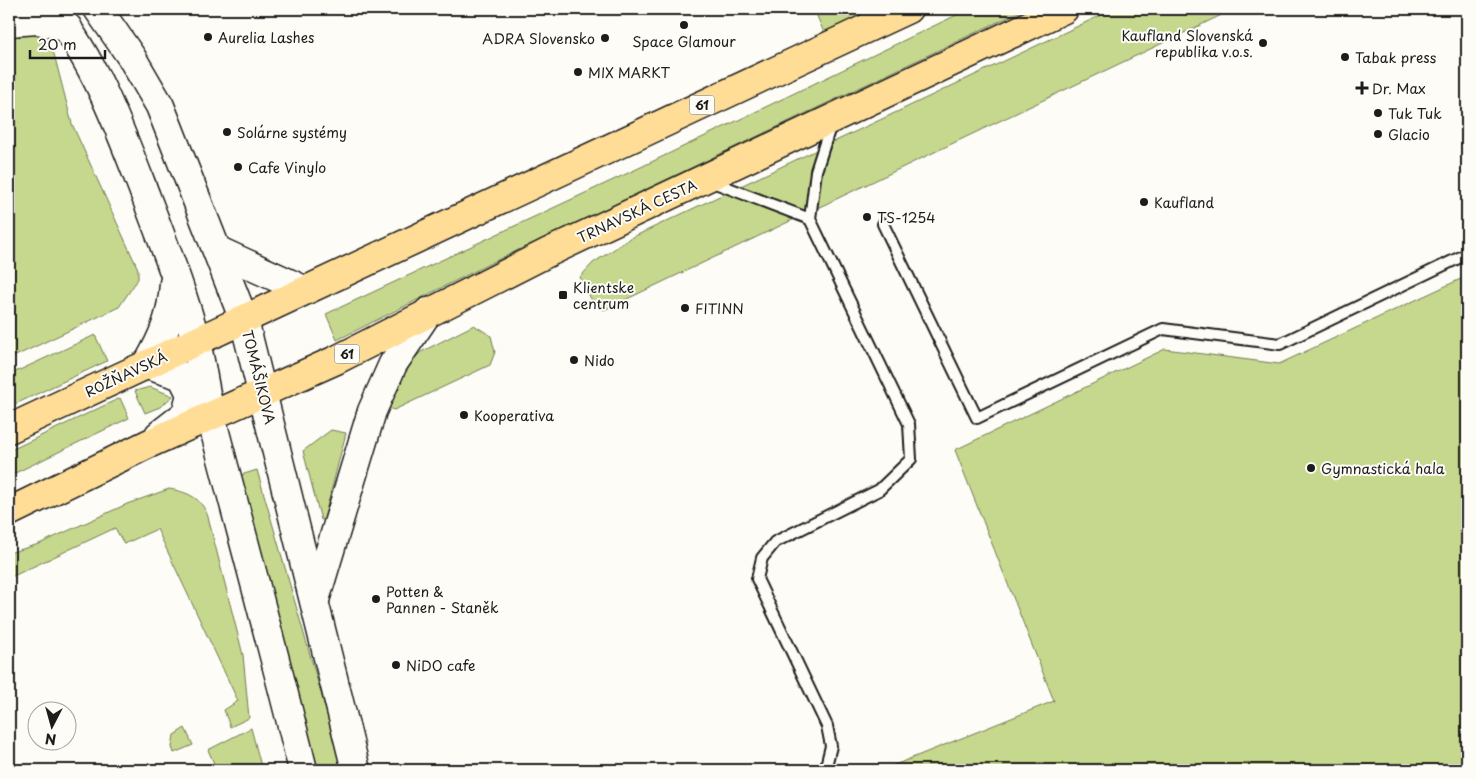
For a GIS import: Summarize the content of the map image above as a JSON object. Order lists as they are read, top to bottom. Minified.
{"streets":{"main road":["61","TRNAVSKÁ CESTA","ROŽŇAVSKÁ","TOMÁŠIKOVA"]},"crossings":[["61","TRNAVSKÁ CESTA"],["61","ROŽŇAVSKÁ"],["61","TOMÁŠIKOVA"],["TRNAVSKÁ CESTA","TOMÁŠIKOVA"],["ROŽŇAVSKÁ","TOMÁŠIKOVA"]],"places":{"other":["Space Glamour","Aurelia Lashes","ADRA Slovensko","Kaufland Slovenská republika v.o.s.","Tabak press","MIX MARKT","Tuk Tuk","Solárne systémy","Glacio","Cafe Vinylo","Kaufland","TS-1254","FITINN","Nido","Kooperativa","Gymnastická hala","Potten & Pannen - Staněk","NiDO cafe"],"health":["Dr. Max"],"transit":["Klientske centrum"]},"scale_bar":"20 m","north":"bottom"}
